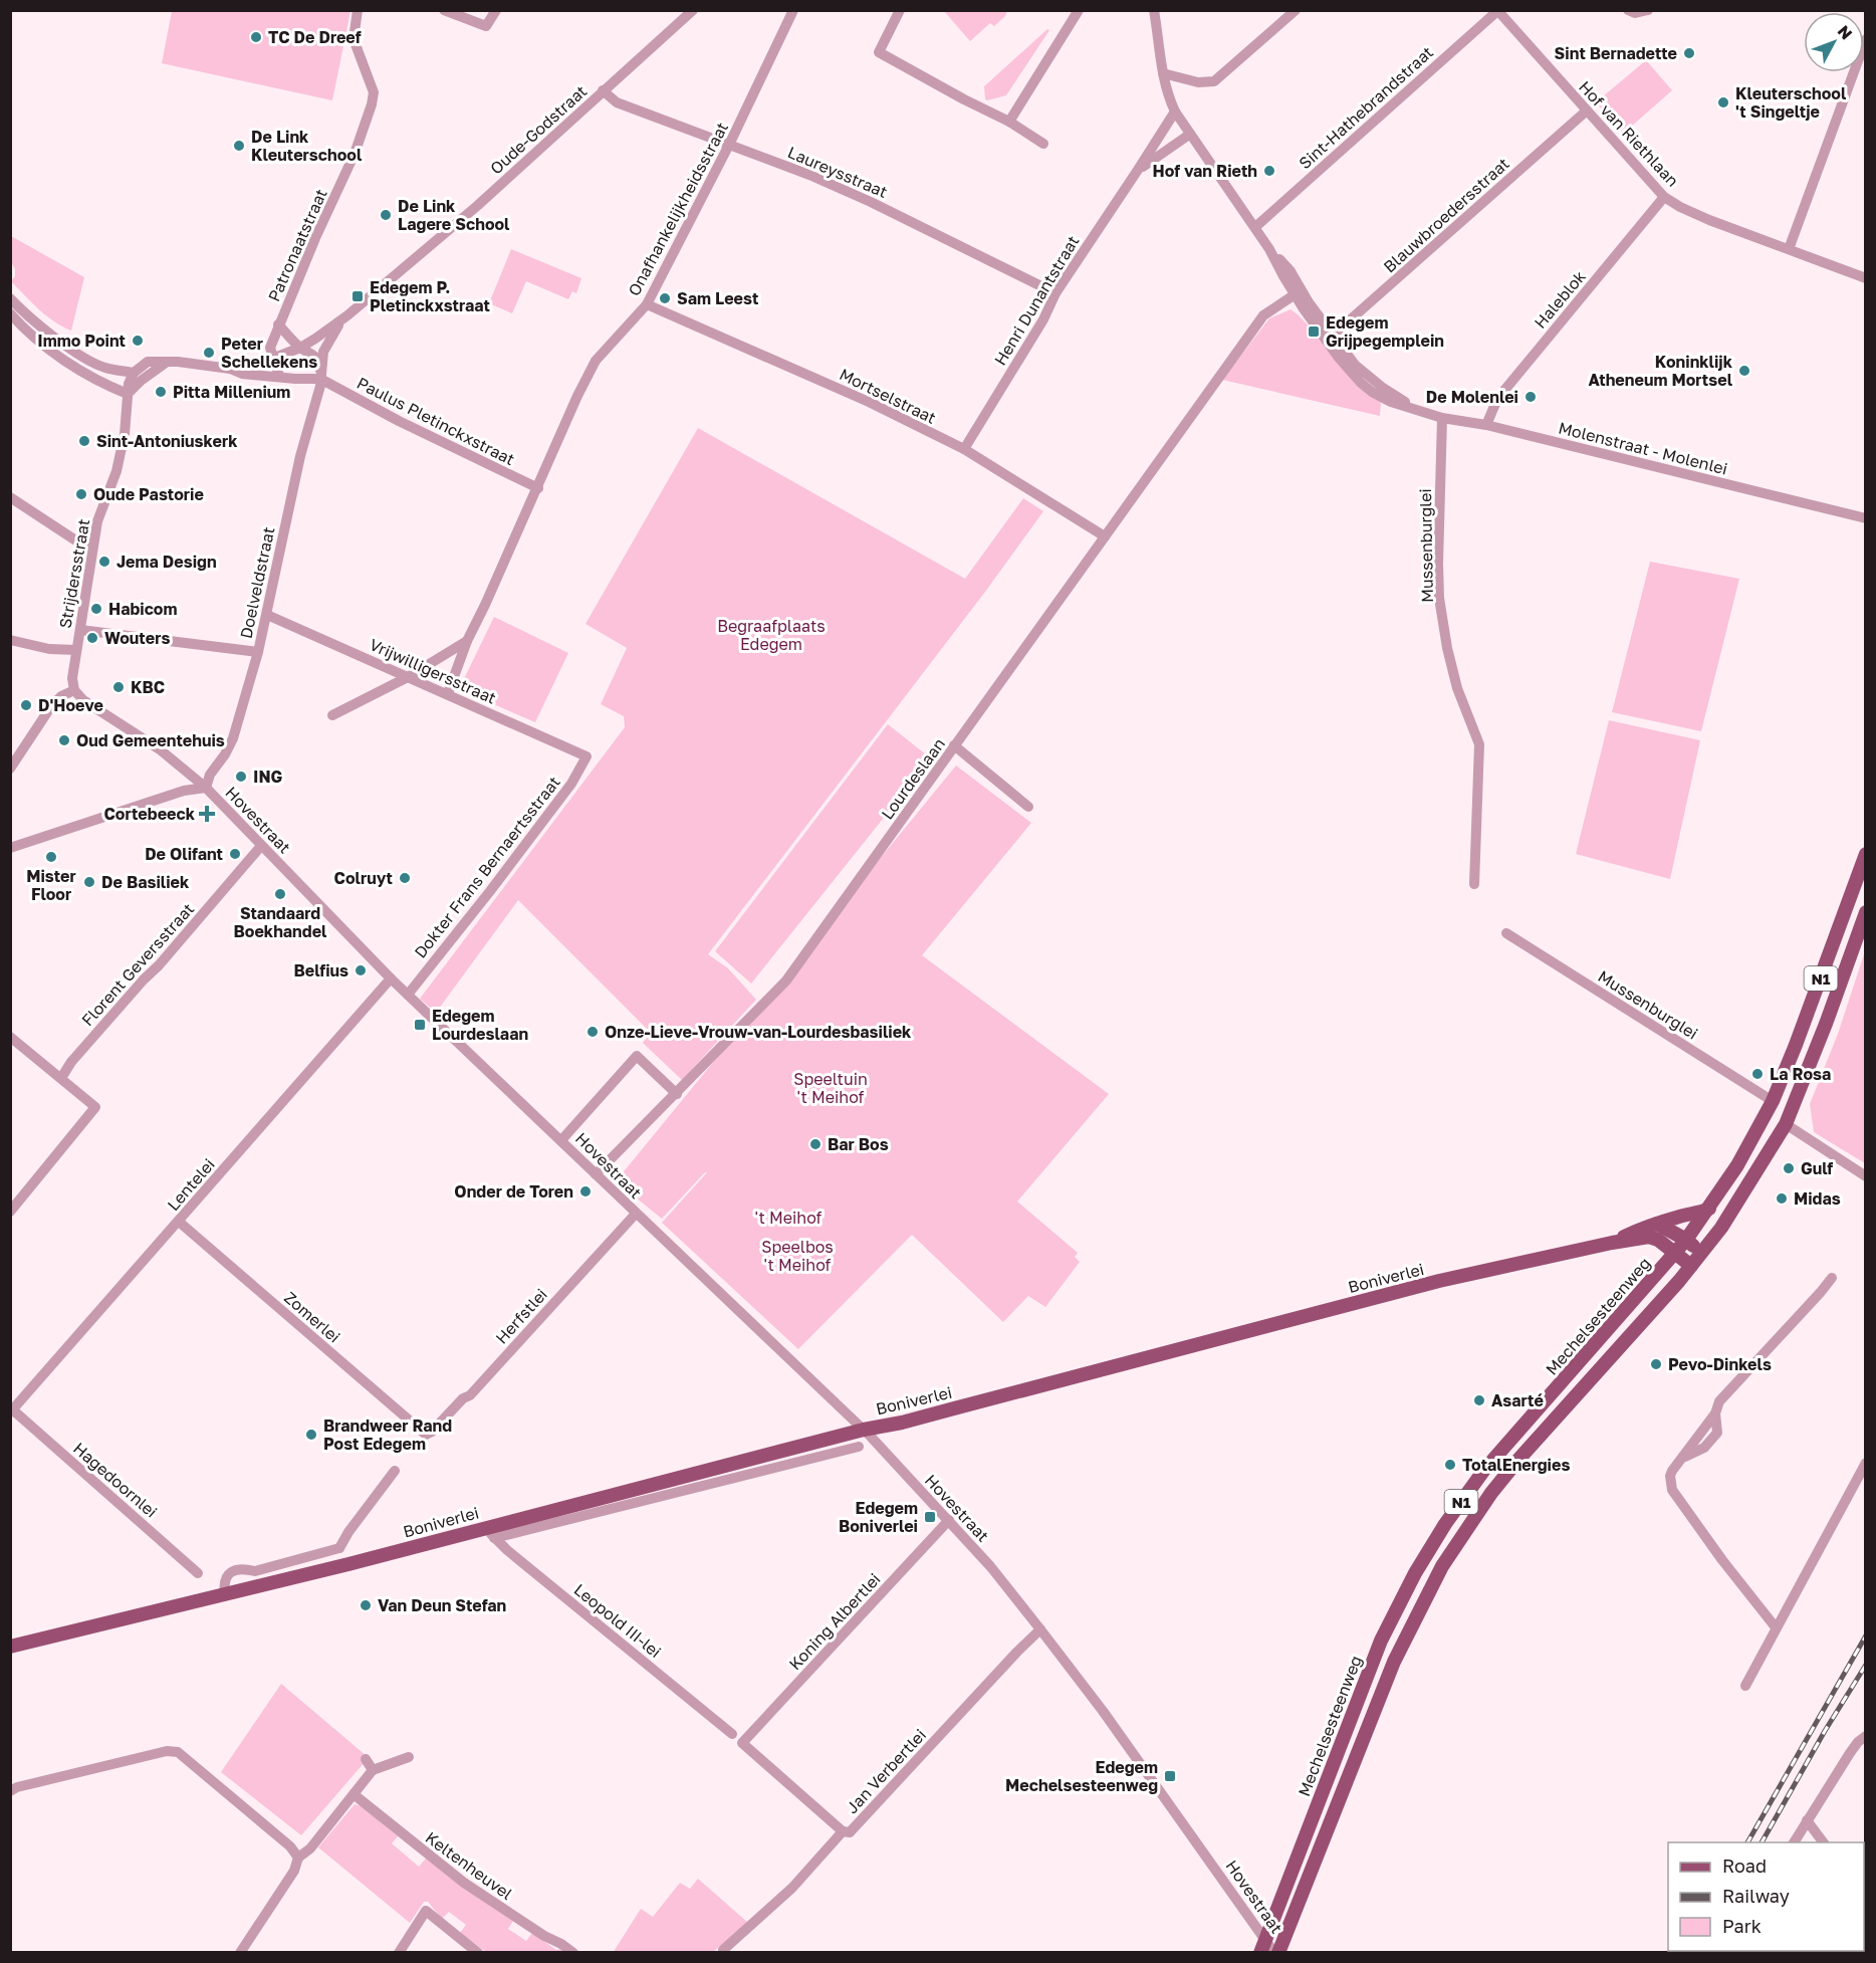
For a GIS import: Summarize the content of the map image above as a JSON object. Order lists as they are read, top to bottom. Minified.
{"streets":{"main road":["N1","Boniverlei","Mechelsesteenweg"],"street":["Sint-Hathebrandstraat","Oude-Godstraat","Hof van Riethlaan","Laureysstraat","Onafhankelijkheidsstraat","Blauwbroedersstraat","Patronaatstraat","Haleblok","Henri Dunantstraat","Mortselstraat","Paulus Pletinckxstraat","Molenstraat - Molenlei","Mussenburglei","Strijdersstraat","Doelveldstraat","Vrijwilligersstraat","Lourdeslaan","Hovestraat","Dokter Frans Bernaertsstraat","Florent Geversstraat","Lentelei","Herfstlei","Zomerlei","Hagedoornlei","Leopold III-lei","Koning Albertlei","Jan Verbertlei","Keltenheuvel"]},"crossings":[["Sint-Hathebrandstraat","Hof van Riethlaan"],["Oude-Godstraat","Laureysstraat"],["Oude-Godstraat","Patronaatstraat"],["Oude-Godstraat","Paulus Pletinckxstraat"],["Oude-Godstraat","Doelveldstraat"],["Hof van Riethlaan","Blauwbroedersstraat"],["Hof van Riethlaan","Haleblok"],["Laureysstraat","Onafhankelijkheidsstraat"],["Laureysstraat","Henri Dunantstraat"],["Onafhankelijkheidsstraat","Mortselstraat"],["Onafhankelijkheidsstraat","Paulus Pletinckxstraat"],["Onafhankelijkheidsstraat","Vrijwilligersstraat"],["Blauwbroedersstraat","Molenstraat - Molenlei"],["Haleblok","Molenstraat - Molenlei"],["Henri Dunantstraat","Mortselstraat"],["Mortselstraat","Lourdeslaan"],["Paulus Pletinckxstraat","Doelveldstraat"],["Molenstraat - Molenlei","Mussenburglei"],["Mussenburglei","Mechelsesteenweg"],["Strijdersstraat","Hovestraat"],["Doelveldstraat","Vrijwilligersstraat"],["Doelveldstraat","Hovestraat"],["Vrijwilligersstraat","Dokter Frans Bernaertsstraat"],["Lourdeslaan","Hovestraat"],["Hovestraat","Dokter Frans Bernaertsstraat"],["Hovestraat","Florent Geversstraat"],["Hovestraat","N1"],["Hovestraat","Lentelei"],["Hovestraat","Boniverlei"],["Hovestraat","Herfstlei"],["Hovestraat","Mechelsesteenweg"],["Hovestraat","Koning Albertlei"],["Hovestraat","Jan Verbertlei"],["N1","Boniverlei"],["N1","Mechelsesteenweg"],["Lentelei","Zomerlei"],["Lentelei","Hagedoornlei"],["Boniverlei","Mechelsesteenweg"],["Boniverlei","Leopold III-lei"],["Herfstlei","Zomerlei"],["Koning Albertlei","Jan Verbertlei"]],"parks":["Begraafplaats Edegem","Speeltuin 't Meihof","'t Meihof","Speelbos 't Meihof"],"places":{"other":["TC De Dreef","Sint Bernadette","Kleuterschool 't Singeltje","De Link Kleuterschool","Hof van Rieth","De Link Lagere School","Sam Leest","Immo Point","Peter Schellekens","Koninklijk Atheneum Mortsel","Pitta Millenium","De Molenlei","Sint-Antoniuskerk","Oude Pastorie","Jema Design","Habicom","Wouters","KBC","D'Hoeve","Oud Gemeentehuis","ING","De Olifant","Mister Floor","Colruyt","De Basiliek","Standaard Boekhandel","Belfius","Onze-Lieve-Vrouw-van-Lourdesbasiliek","La Rosa","Bar Bos","Gulf","Onder de Toren","Midas","Pevo-Dinkels","Asarté","Brandweer Rand Post Edegem","TotalEnergies","Van Deun Stefan"],"transit":["Edegem P. Pletinckxstraat","Edegem Grijpegemplein","Edegem Lourdeslaan","Edegem Boniverlei","Edegem Mechelsesteenweg"],"health":["Cortebeeck"]},"legend":["Road","Railway","Park"],"north":"top right"}
